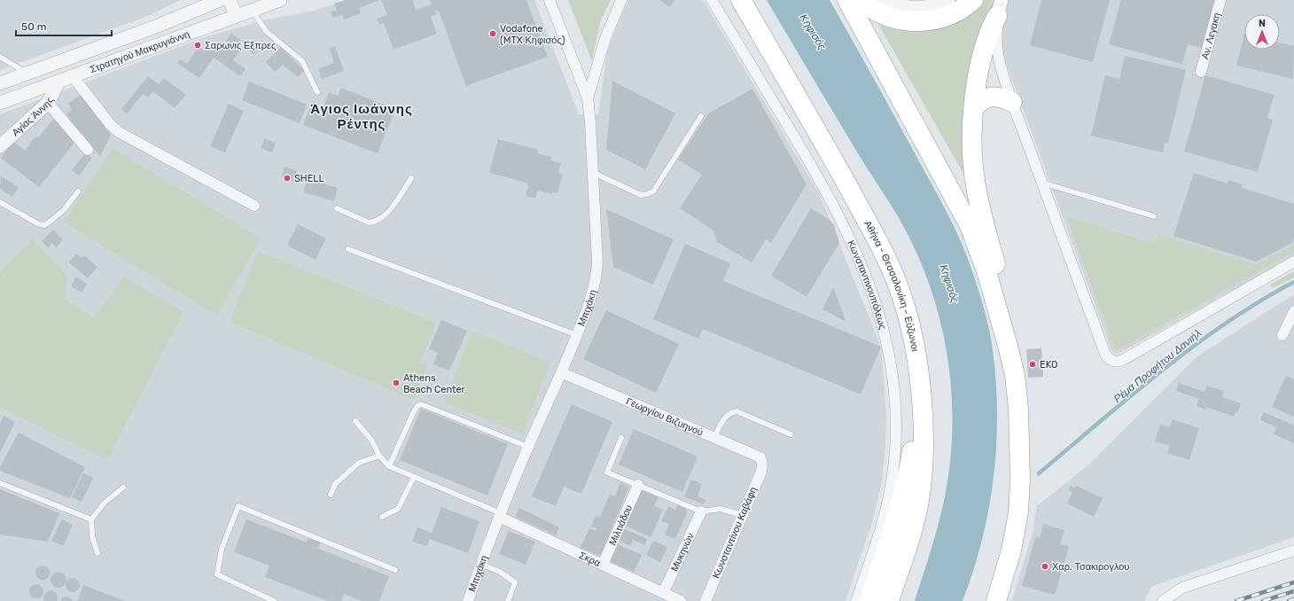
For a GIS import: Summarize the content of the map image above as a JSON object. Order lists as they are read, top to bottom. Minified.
{"streets":{"highway":["Αθήνα - Θεσσαλονίκη - Εύζωνοι"],"street":["Αν. Λεγακη","Στρατηγού Μακρυγιάννη","Αγίας Άννης","Κωνσταντινουπόλεως","Μπιχάκη","Γεωργίου Βιζυηνού","Μιλτιάδου","Κωνσταντίνου Καβάφη","Μυκηνών","Σκρα"]},"crossings":[["Στρατηγού Μακρυγιάννη","Αγίας Άννης"],["Μπιχάκη","Γεωργίου Βιζυηνού"],["Μπιχάκη","Σκρα"],["Γεωργίου Βιζυηνού","Κωνσταντίνου Καβάφη"],["Μιλτιάδου","Σκρα"],["Μυκηνών","Σκρα"]],"districts":["Άγιος Ιωάννης Ρέντης"],"water":["Κηφισός","Ρέμα Προφήτου Δανιήλ"],"places":["Vodafone (MTX Κηφισός)","Σαρωνις Εξπρες","SHELL","EKO","Athens Beach Center","Χαρ. Τσακιρογλου"],"scale_bar":"50 m","north":"top"}
